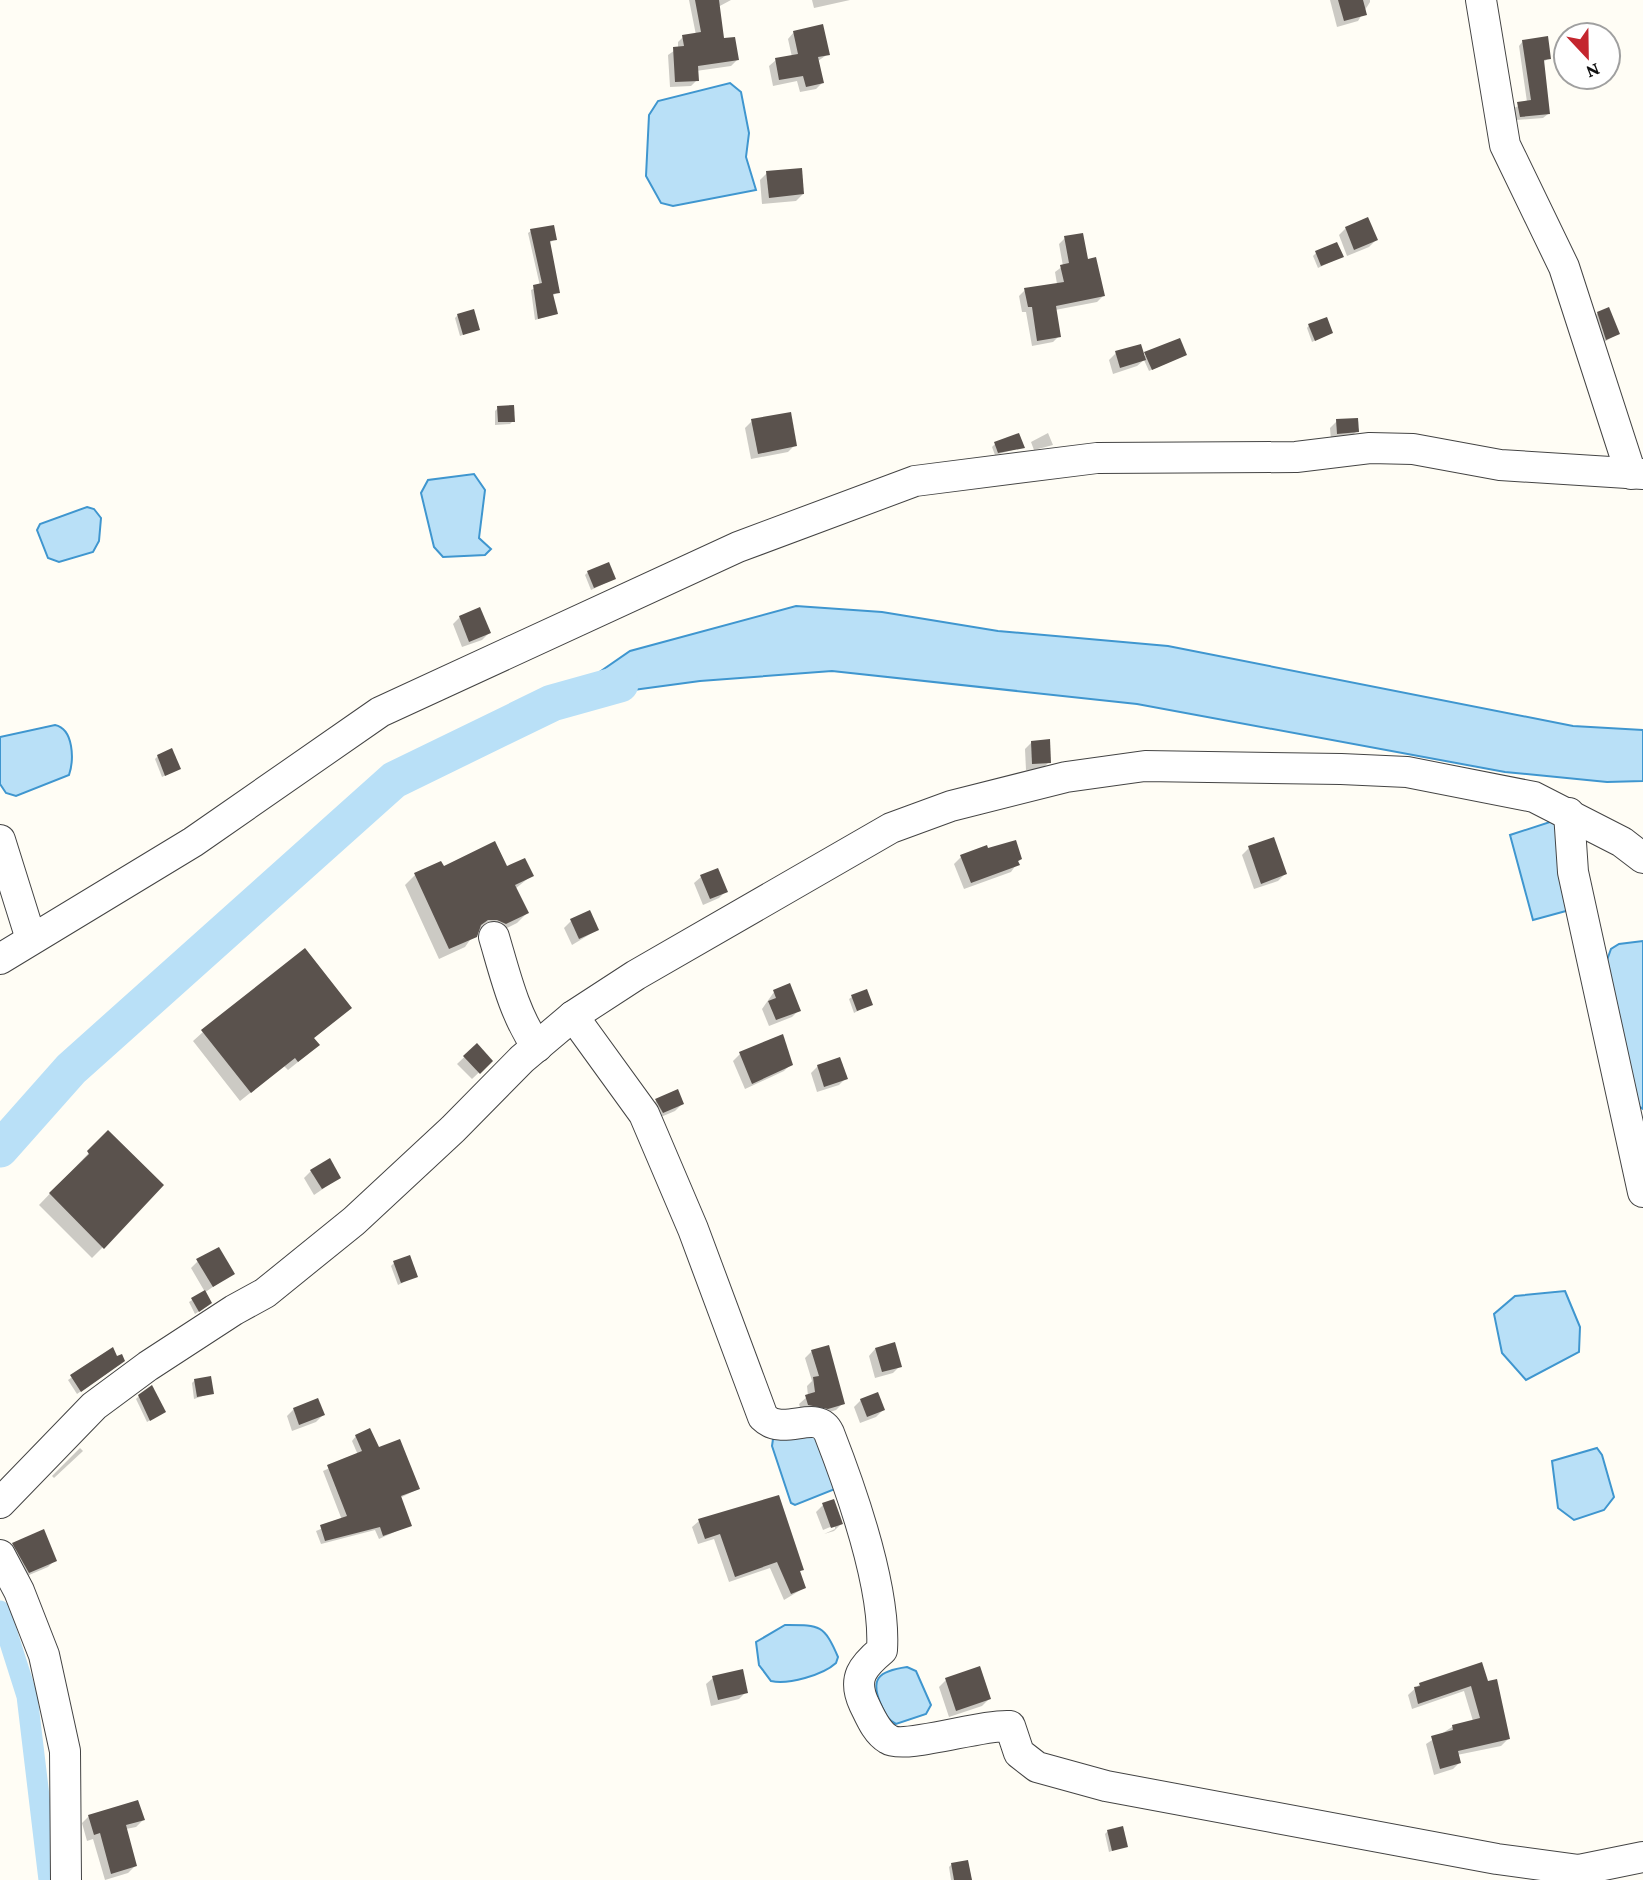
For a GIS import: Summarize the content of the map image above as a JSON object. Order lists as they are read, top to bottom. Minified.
{"north":"bottom"}
